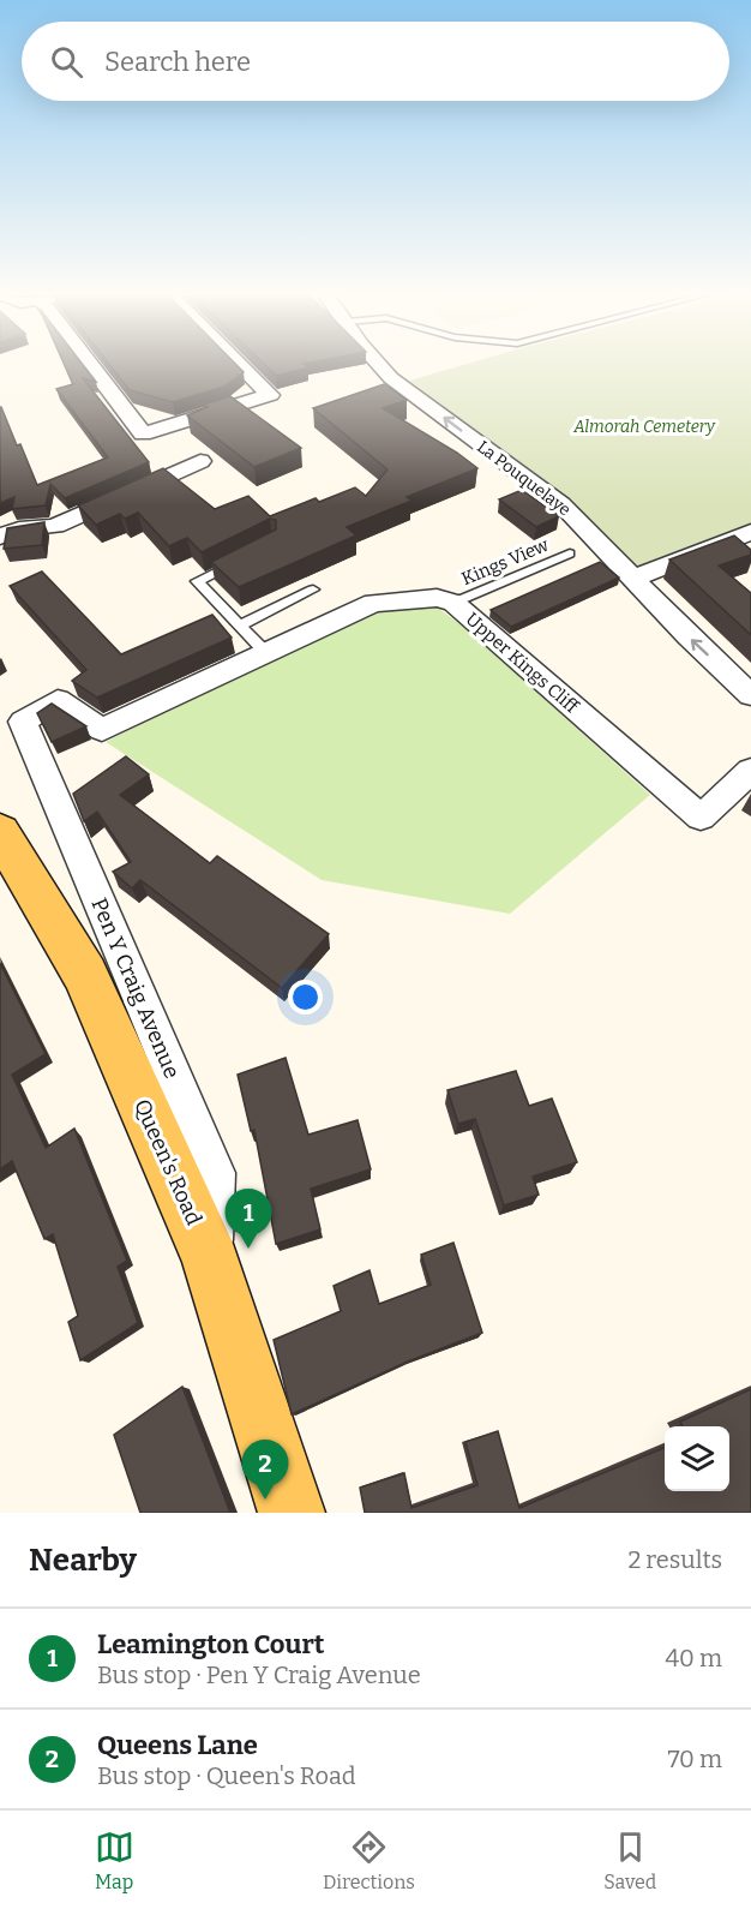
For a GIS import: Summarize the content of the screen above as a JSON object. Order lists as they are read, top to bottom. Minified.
{"streets":{"main road":["Queen's Road"],"street":["La Pouquelaye","Upper Kings Cliff","Pen Y Craig Avenue"],"lane":["Kings View"]},"crossings":[["Kings View","Upper Kings Cliff"],["Upper Kings Cliff","Pen Y Craig Avenue"],["Pen Y Craig Avenue","Queen's Road"]],"one_way":["La Pouquelaye"],"parks":["Almorah Cemetery"],"page":{"search":"Search here","pins":["1","2"],"heading":["Nearby","2 results"],"list":[{"mark":"1","name":"Leamington Court","note":"Bus stop · Pen Y Craig Avenue","value":"40 m"},{"mark":"2","name":"Queens Lane","note":"Bus stop · Queen's Road","value":"70 m"}],"nav":["Map","Directions","Saved"]}}
